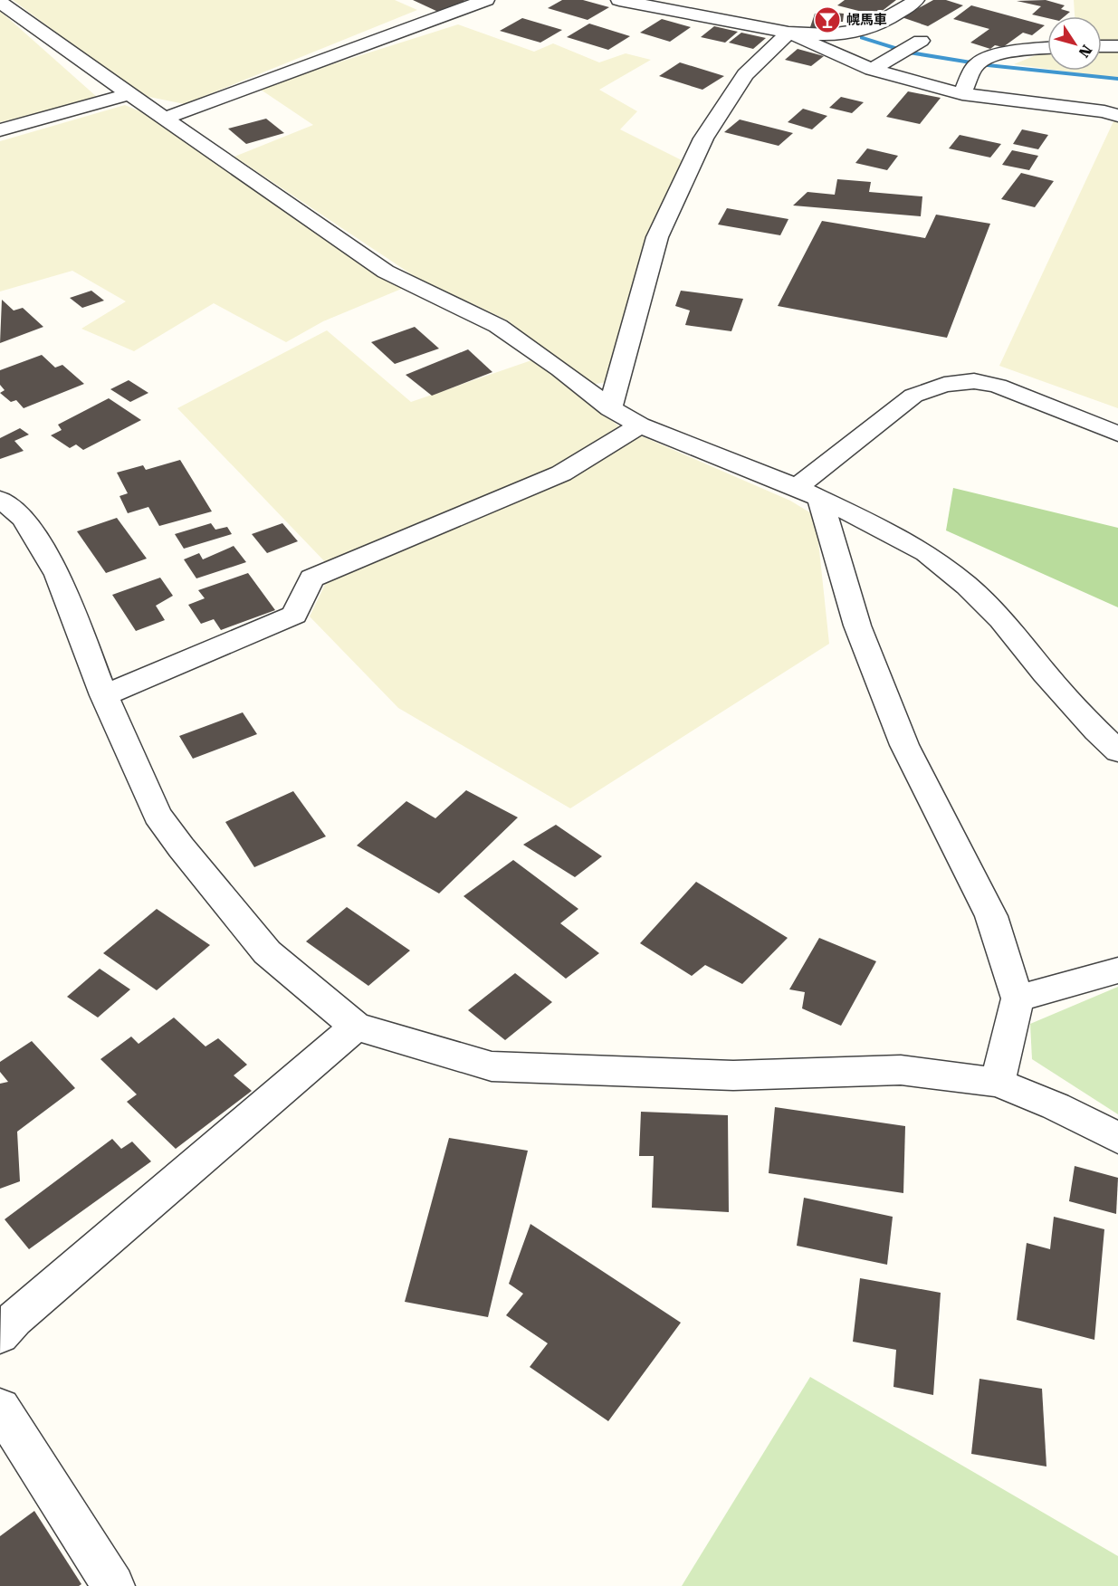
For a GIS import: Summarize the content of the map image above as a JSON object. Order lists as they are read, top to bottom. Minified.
{"places":{"bar":["幌馬車"]},"north":"bottom right"}
